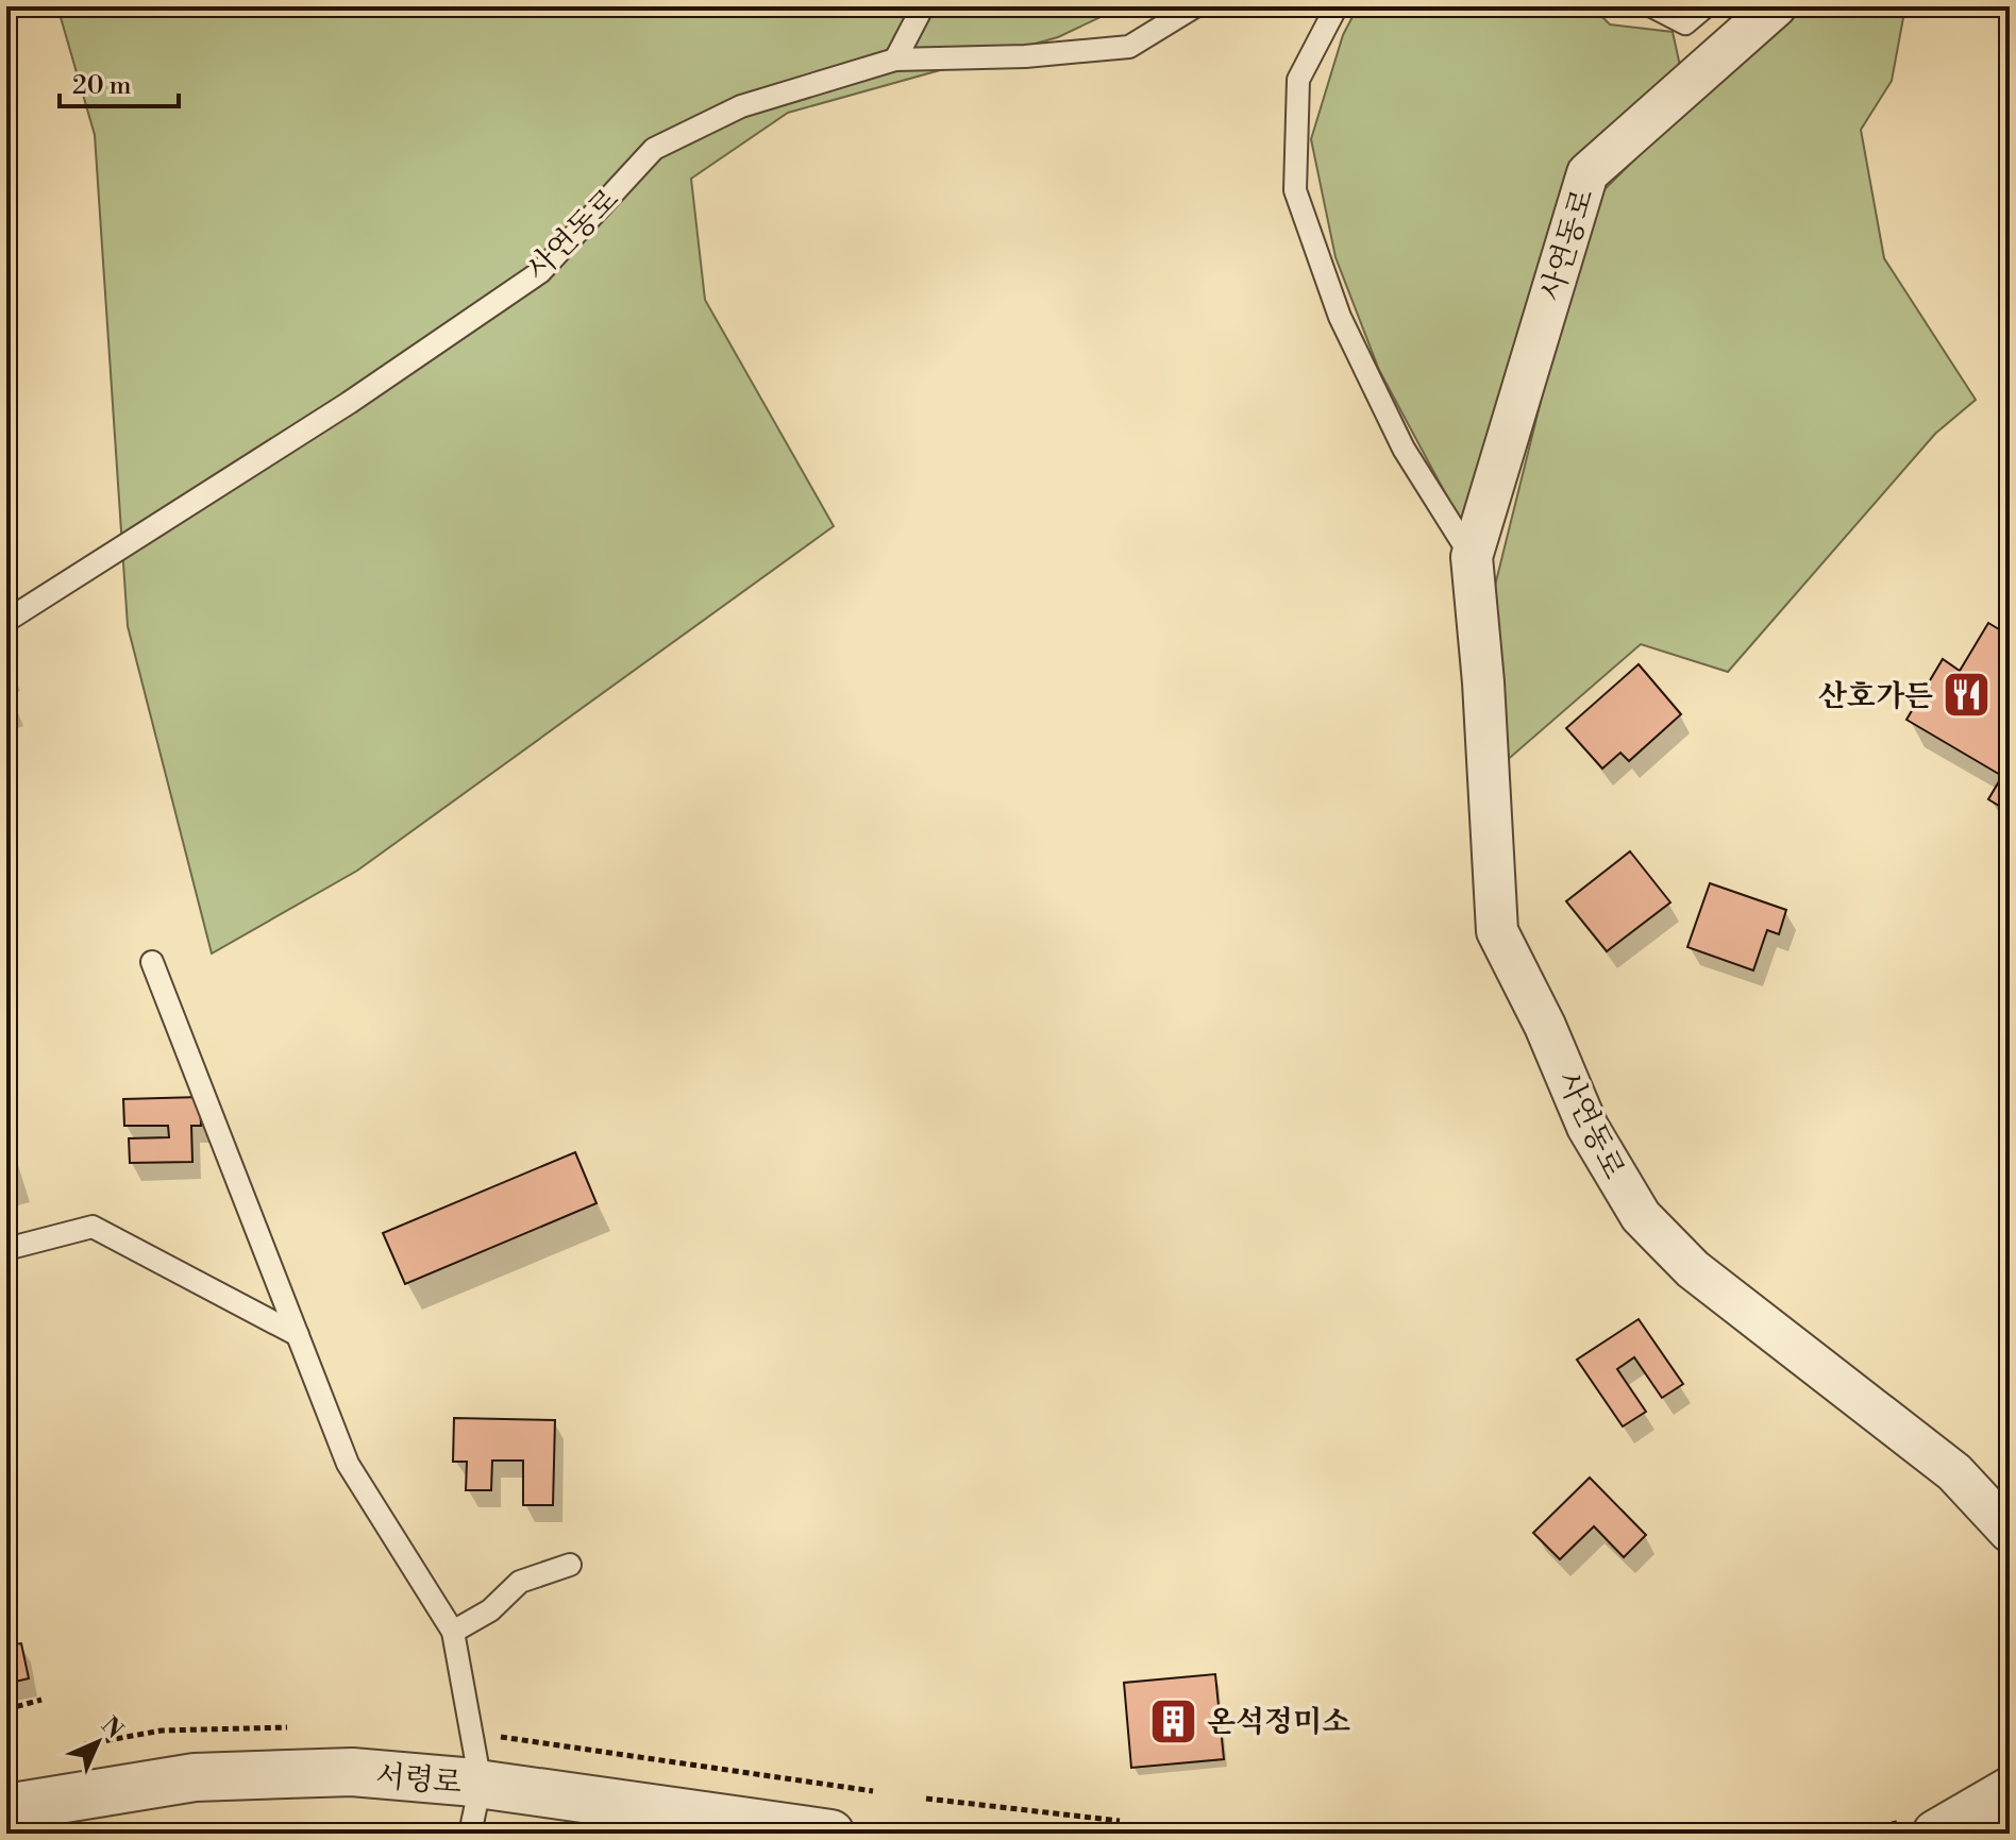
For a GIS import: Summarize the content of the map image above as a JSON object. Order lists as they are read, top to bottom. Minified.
{"streets":{"street":["사연동로","서령로"]},"places":{"restaurant":["산호가든"],"building":["온석정미소"]},"scale_bar":"20 m","north":"top right"}
